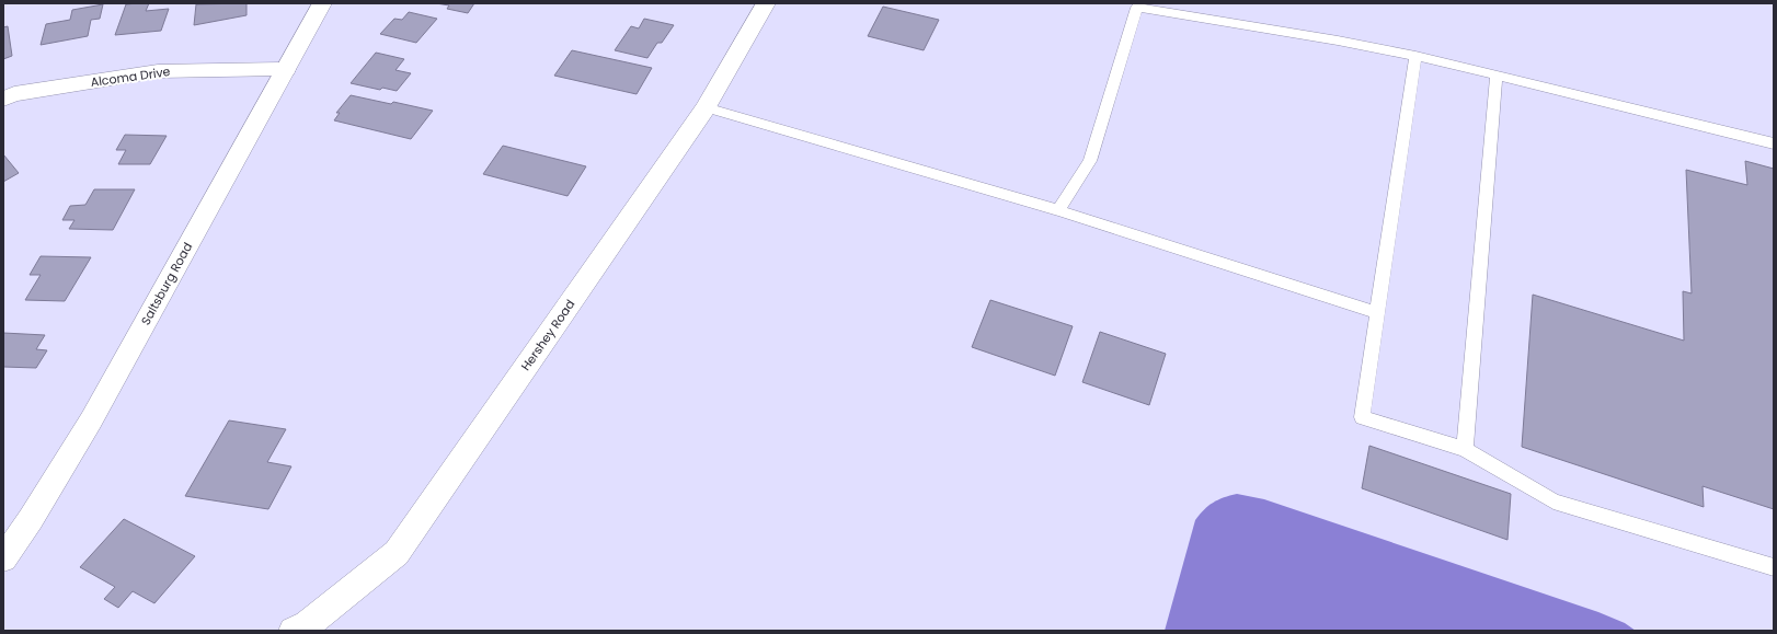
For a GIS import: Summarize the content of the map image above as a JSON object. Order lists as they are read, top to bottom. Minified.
{"streets":{"street":["Alcoma Drive","Saltsburg Road","Hershey Road"]},"crossings":[["Alcoma Drive","Saltsburg Road"]]}
